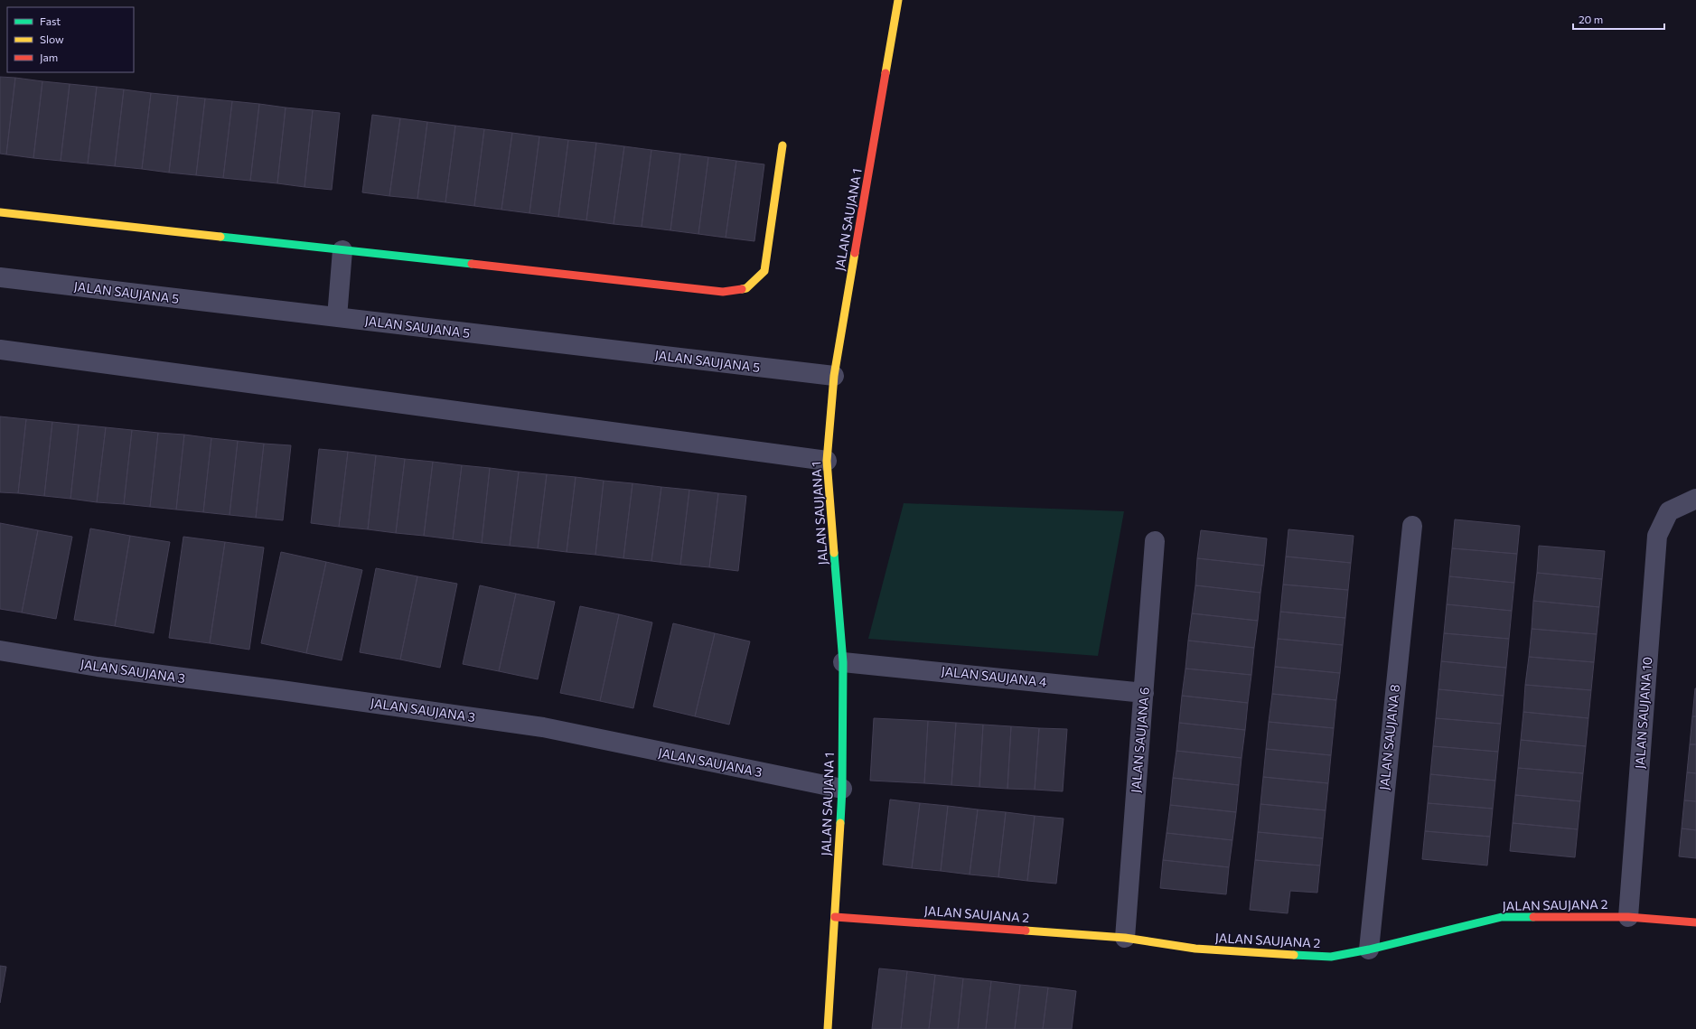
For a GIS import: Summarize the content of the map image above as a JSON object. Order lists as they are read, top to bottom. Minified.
{"streets":{"street":["JALAN SAUJANA 1","JALAN SAUJANA 5","JALAN SAUJANA 3","JALAN SAUJANA 4","JALAN SAUJANA 10","JALAN SAUJANA 8","JALAN SAUJANA 6","JALAN SAUJANA 2"]},"crossings":[["JALAN SAUJANA 1","JALAN SAUJANA 5"],["JALAN SAUJANA 1","JALAN SAUJANA 3"],["JALAN SAUJANA 1","JALAN SAUJANA 4"],["JALAN SAUJANA 1","JALAN SAUJANA 2"],["JALAN SAUJANA 4","JALAN SAUJANA 6"],["JALAN SAUJANA 10","JALAN SAUJANA 2"],["JALAN SAUJANA 8","JALAN SAUJANA 2"],["JALAN SAUJANA 6","JALAN SAUJANA 2"]],"legend":["Fast","Slow","Jam"],"scale_bar":"20 m"}
